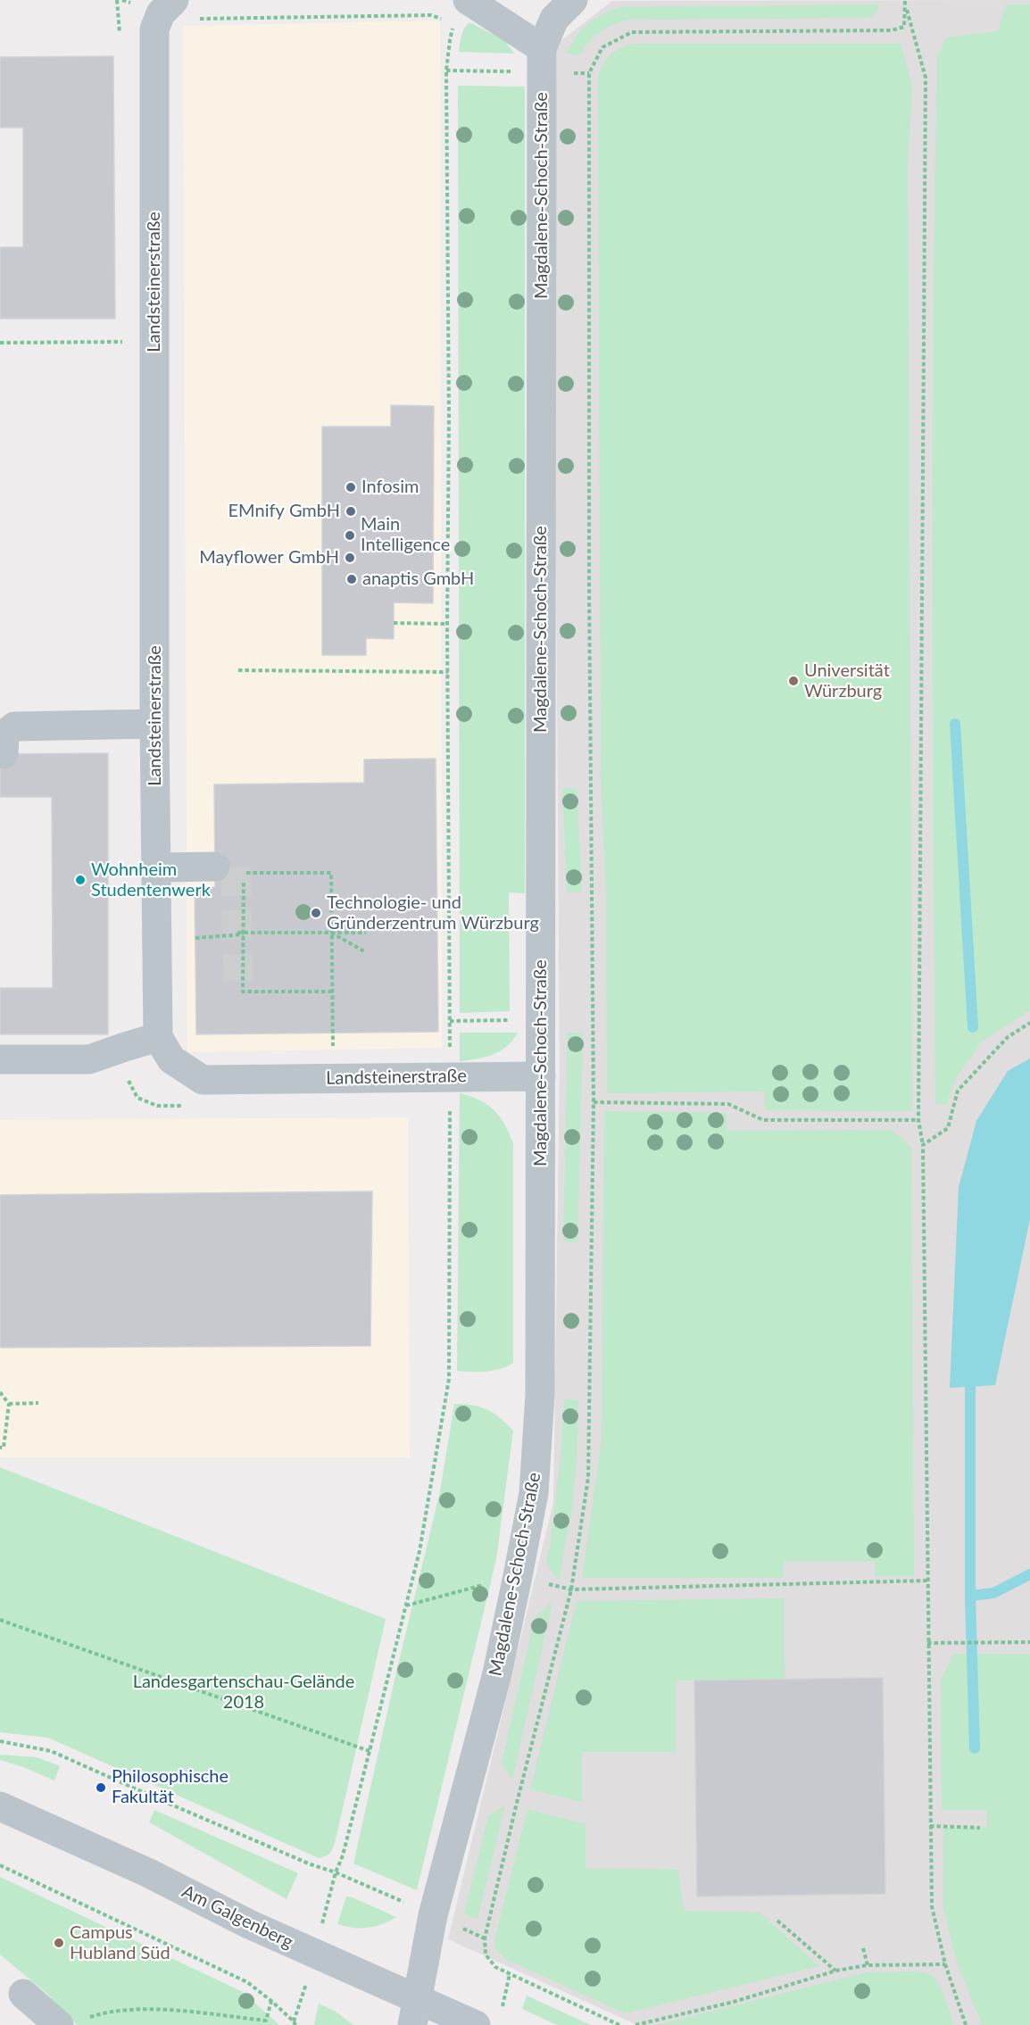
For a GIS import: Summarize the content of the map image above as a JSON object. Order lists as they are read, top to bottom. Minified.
{"streets":{"street":["Magdalene-Schoch-Straße","Landsteinerstraße","Am Galgenberg"]},"crossings":[["Magdalene-Schoch-Straße","Landsteinerstraße"],["Magdalene-Schoch-Straße","Am Galgenberg"]],"parks":["Landesgartenschau-Gelände 2018"],"places":["Infosim","EMnify GmbH","Main Intelligence","Mayflower GmbH","anaptis GmbH","Universität Würzburg","Wohnheim Studentenwerk","Technologie- und Gründerzentrum Würzburg","Philosophische Fakultät","Campus Hubland Süd"]}
